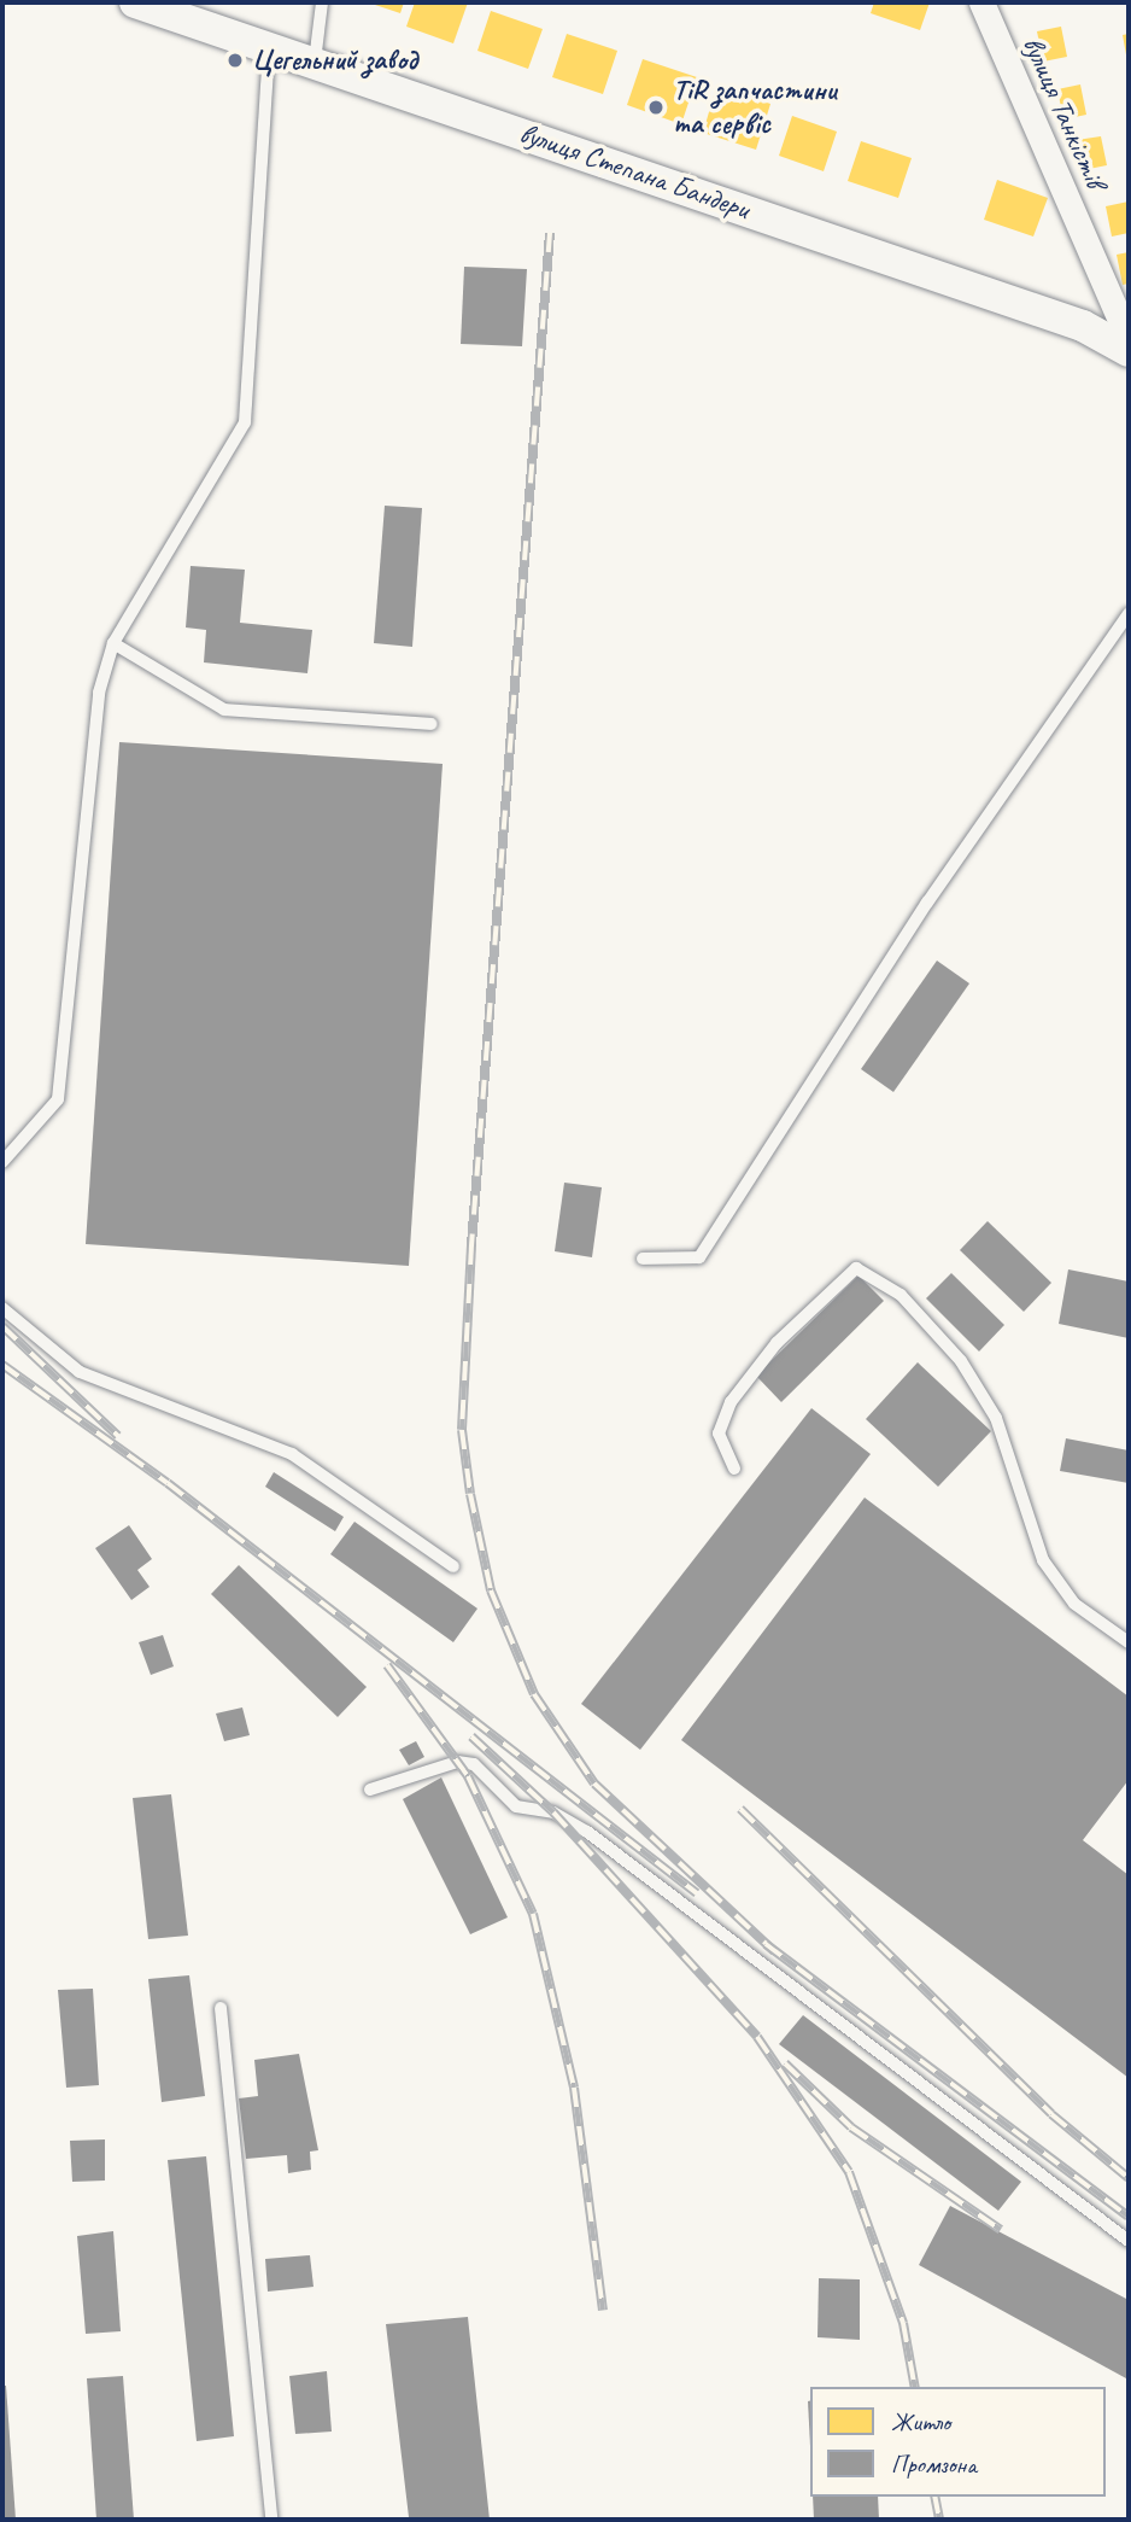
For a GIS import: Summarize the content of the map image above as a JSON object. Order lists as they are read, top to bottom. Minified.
{"streets":{"street":["вулиця Танкістів","вулиця Степана Бандери"]},"crossings":[["вулиця Танкістів","вулиця Степана Бандери"]],"places":["Цегельний завод","TiR запчастини та сервіс"],"legend":["Житло","Промзона"]}
